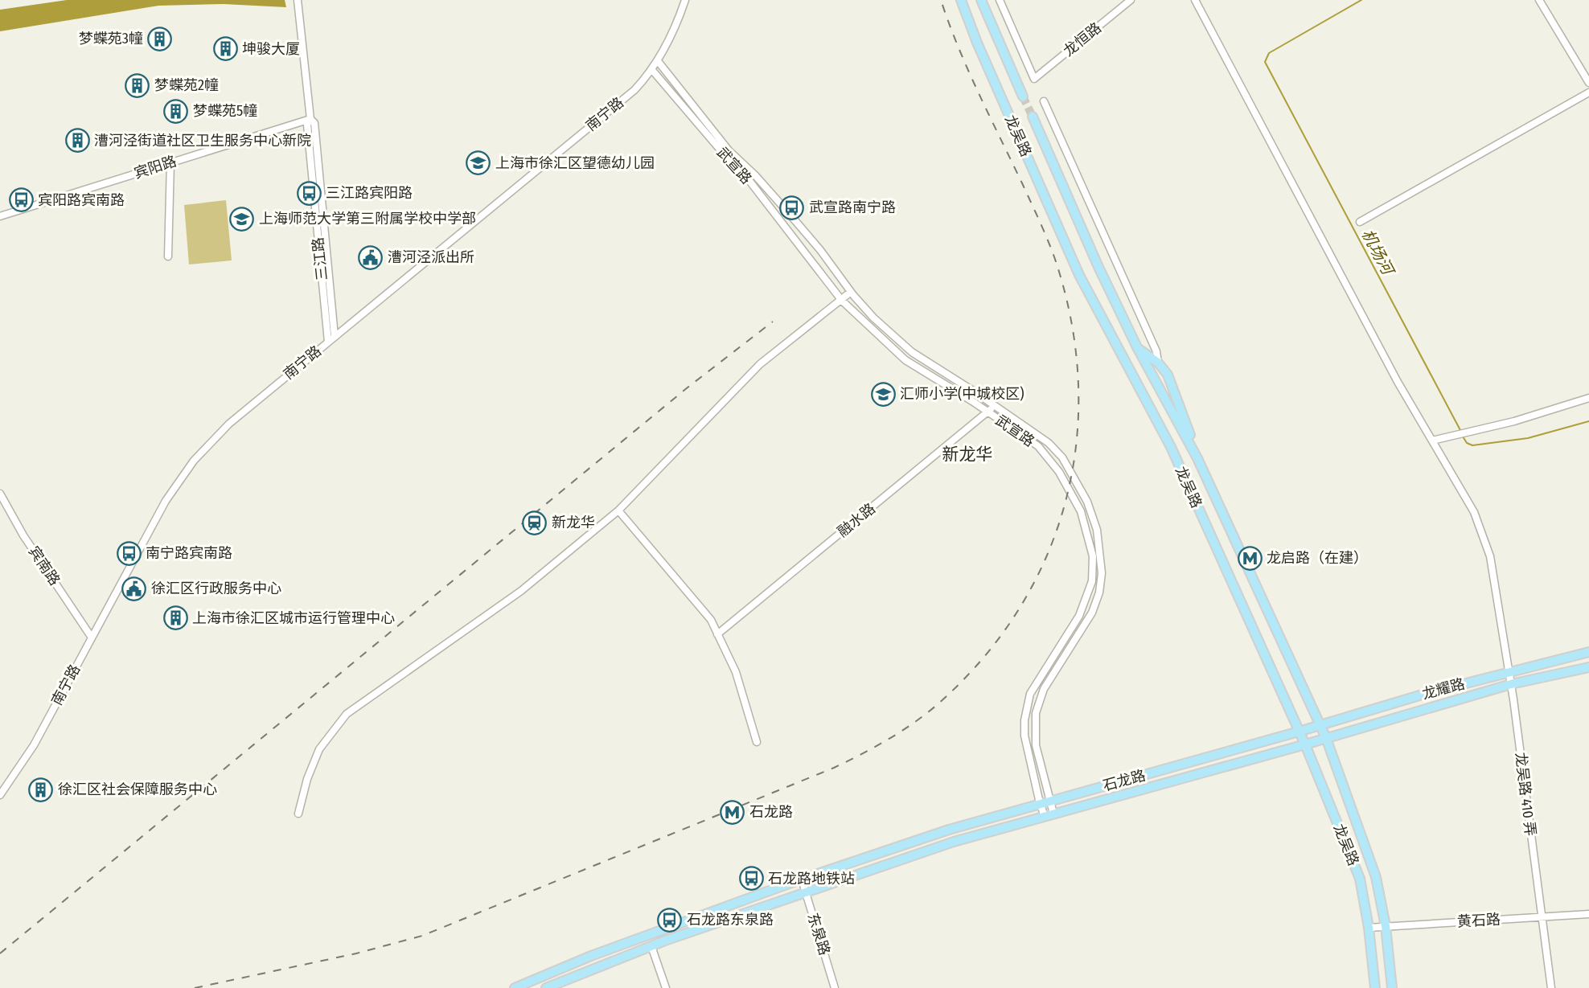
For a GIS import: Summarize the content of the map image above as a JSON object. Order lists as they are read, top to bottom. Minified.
{"streets":{"main road":["龙吴路","龙耀路","石龙路"],"street":["龙恒路","南宁路","武宣路","宾阳路","三江路","融水路","宾南路","龙吴路 410 弄","黄石路","东泉路"]},"crossings":[["南宁路","武宣路"],["南宁路","三江路"],["南宁路","宾南路"],["龙吴路","龙耀路"],["龙吴路","石龙路"],["龙吴路","黄石路"],["武宣路","融水路"],["武宣路","石龙路"],["宾阳路","三江路"],["龙耀路","石龙路"],["龙耀路","龙吴路 410 弄"],["石龙路","东泉路"],["龙吴路 410 弄","黄石路"]],"districts":["新龙华"],"water":["机场河"],"places":{"building":["梦蝶苑3幢","坤骏大厦","梦蝶苑2幢","梦蝶苑5幢","漕河泾街道社区卫生服务中心新院","上海市徐汇区城市运行管理中心","徐汇区社会保障服务中心"],"school or university":["上海市徐汇区望德幼儿园","上海师范大学第三附属学校中学部","汇师小学(中城校区)"],"bus stop":["三江路宾阳路","宾阳路宾南路","武宣路南宁路","南宁路宾南路","石龙路地铁站","石龙路东泉路"],"public building":["漕河泾派出所","徐汇区行政服务中心"],"station":["新龙华"],"metro station":["龙启路（在建）","石龙路"]}}
